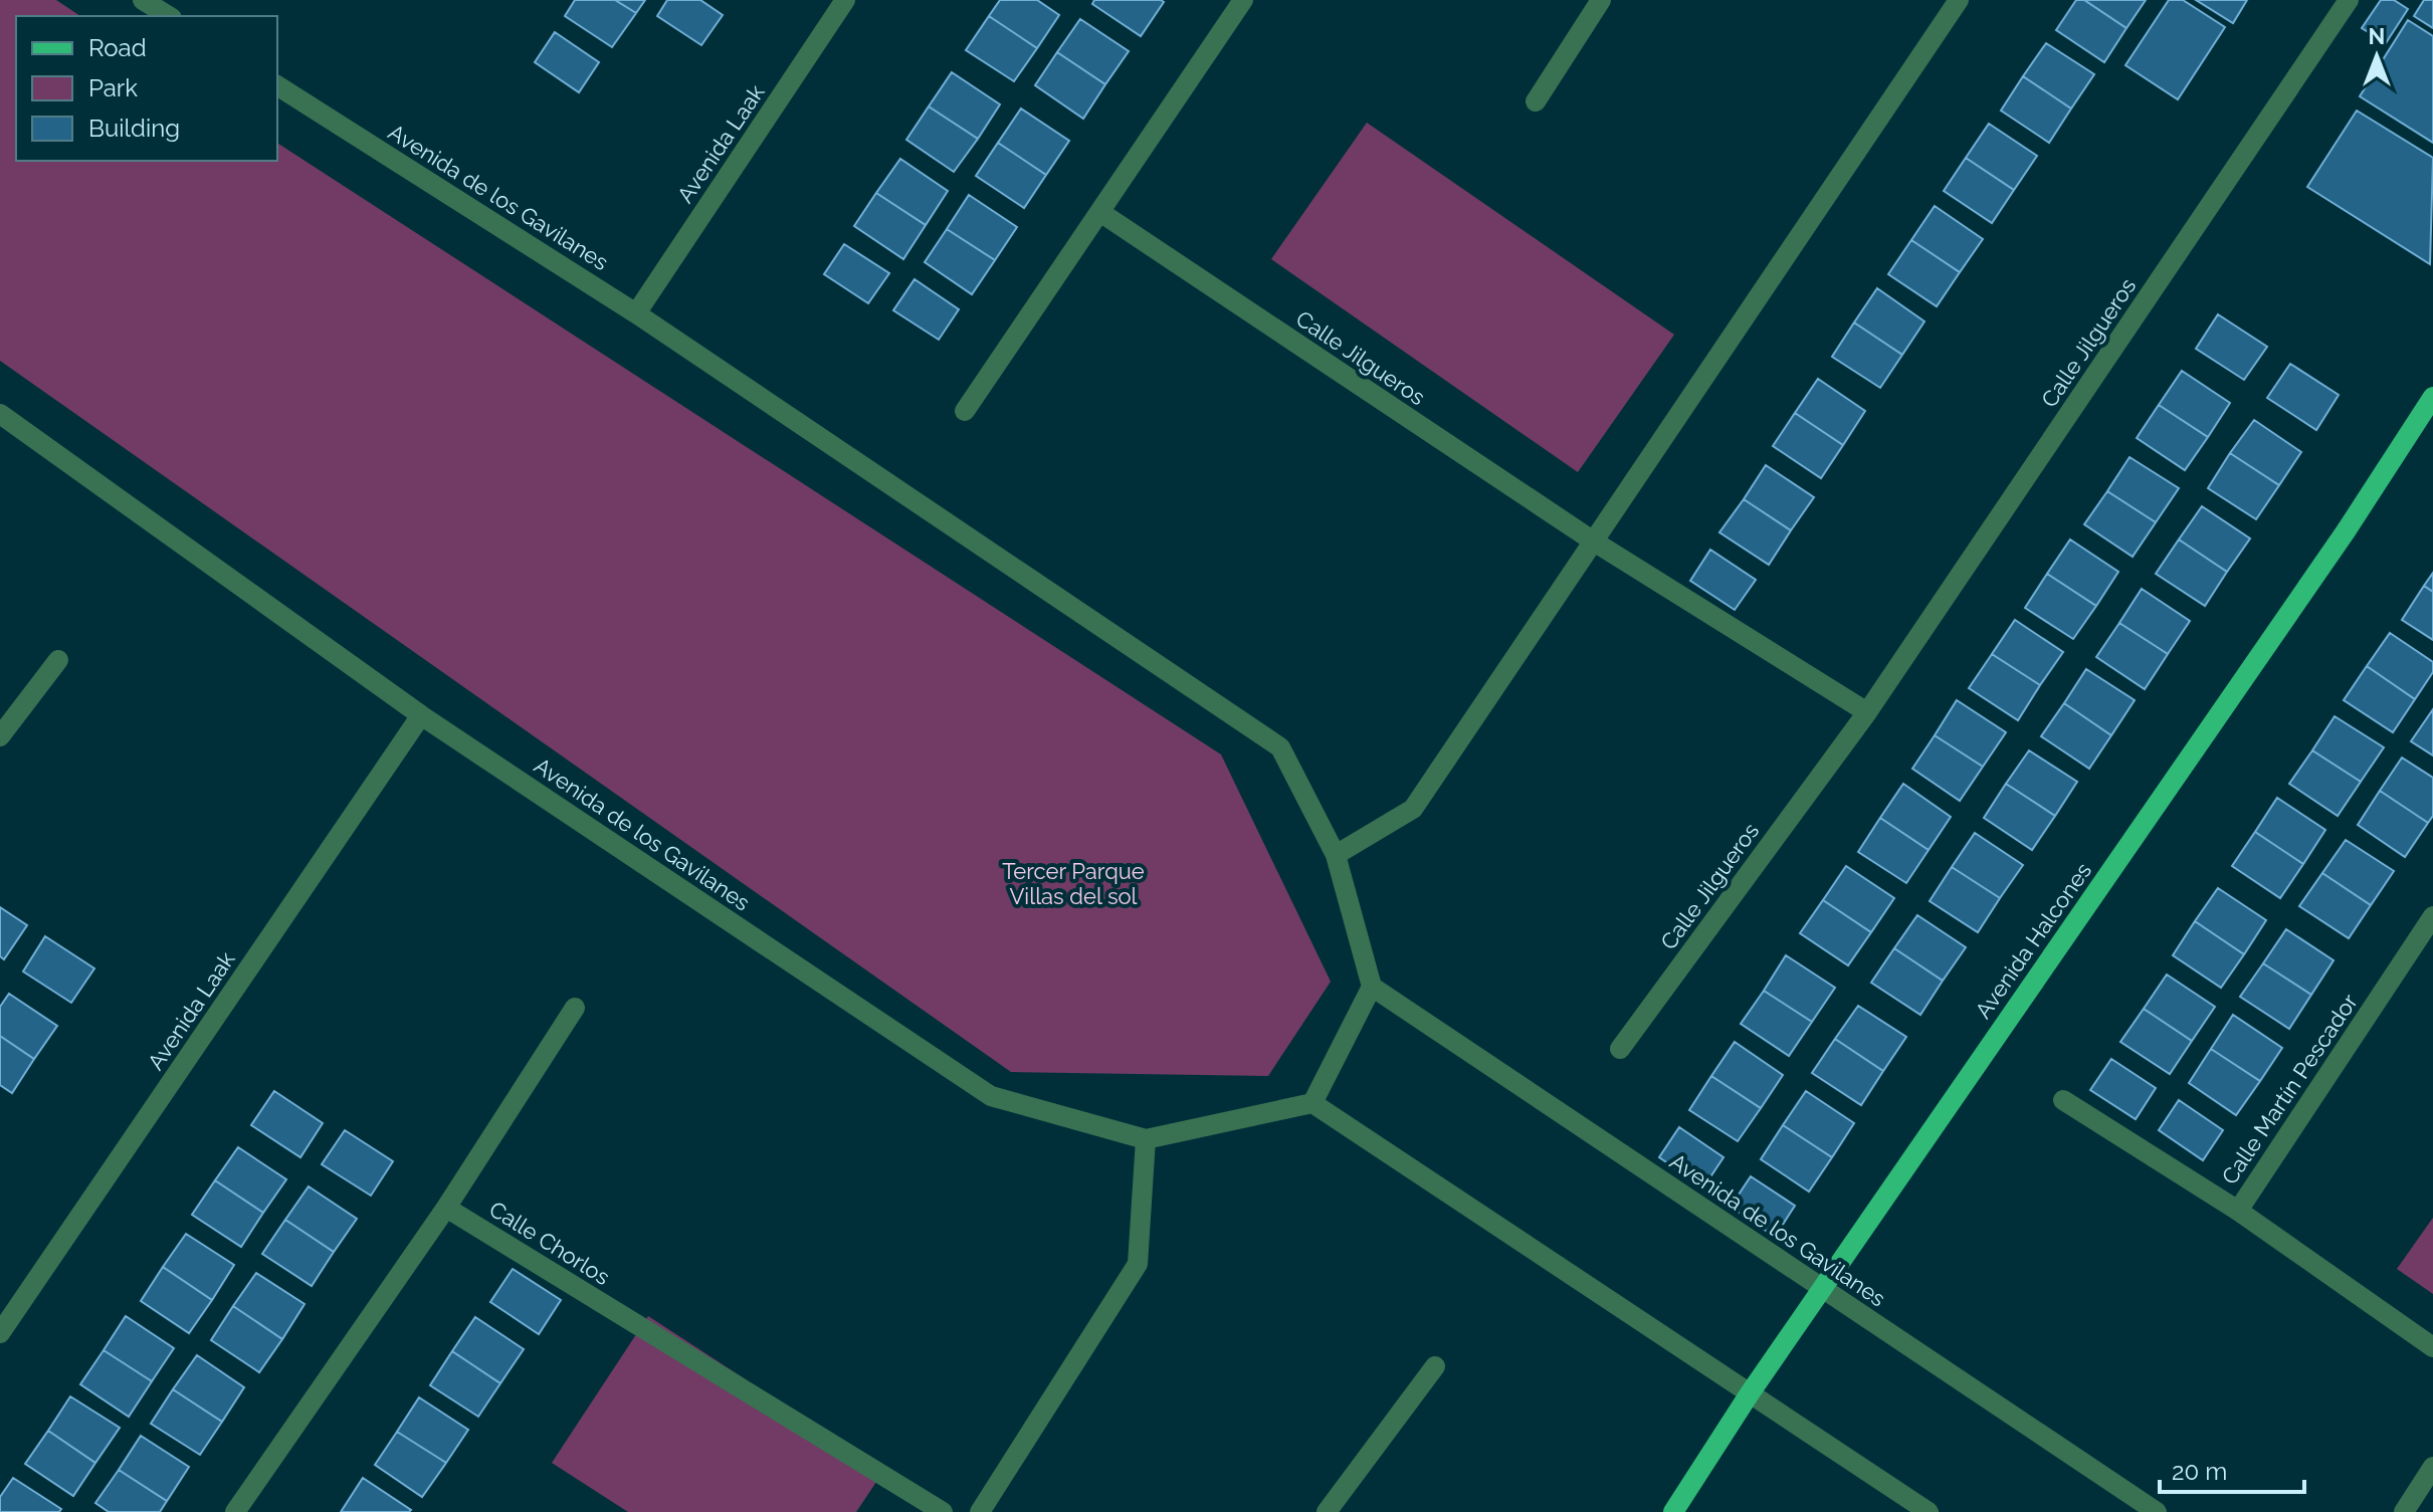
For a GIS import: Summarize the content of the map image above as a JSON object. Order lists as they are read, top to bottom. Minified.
{"streets":{"main road":["Avenida Halcones"],"street":["Avenida Laak","Avenida de los Gavilanes","Calle Jilgueros","Calle Martín Pescador","Calle Chorlos"]},"crossings":[["Avenida Laak","Avenida de los Gavilanes"],["Avenida de los Gavilanes","Avenida Halcones"]],"parks":["Tercer Parque Villas del sol"],"legend":["Road","Park","Building"],"scale_bar":"20 m","north":"top"}
